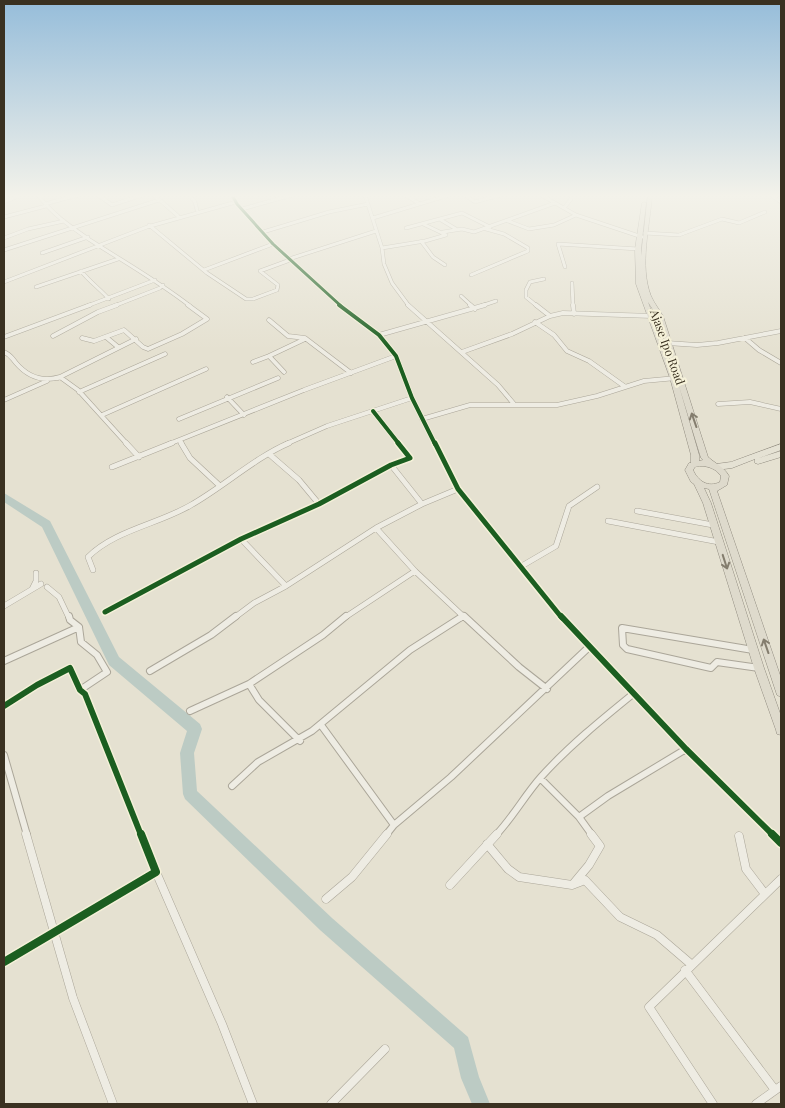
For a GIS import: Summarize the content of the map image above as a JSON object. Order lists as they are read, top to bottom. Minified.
{"streets":{"highway":["Ajase Ipo Road"]}}
